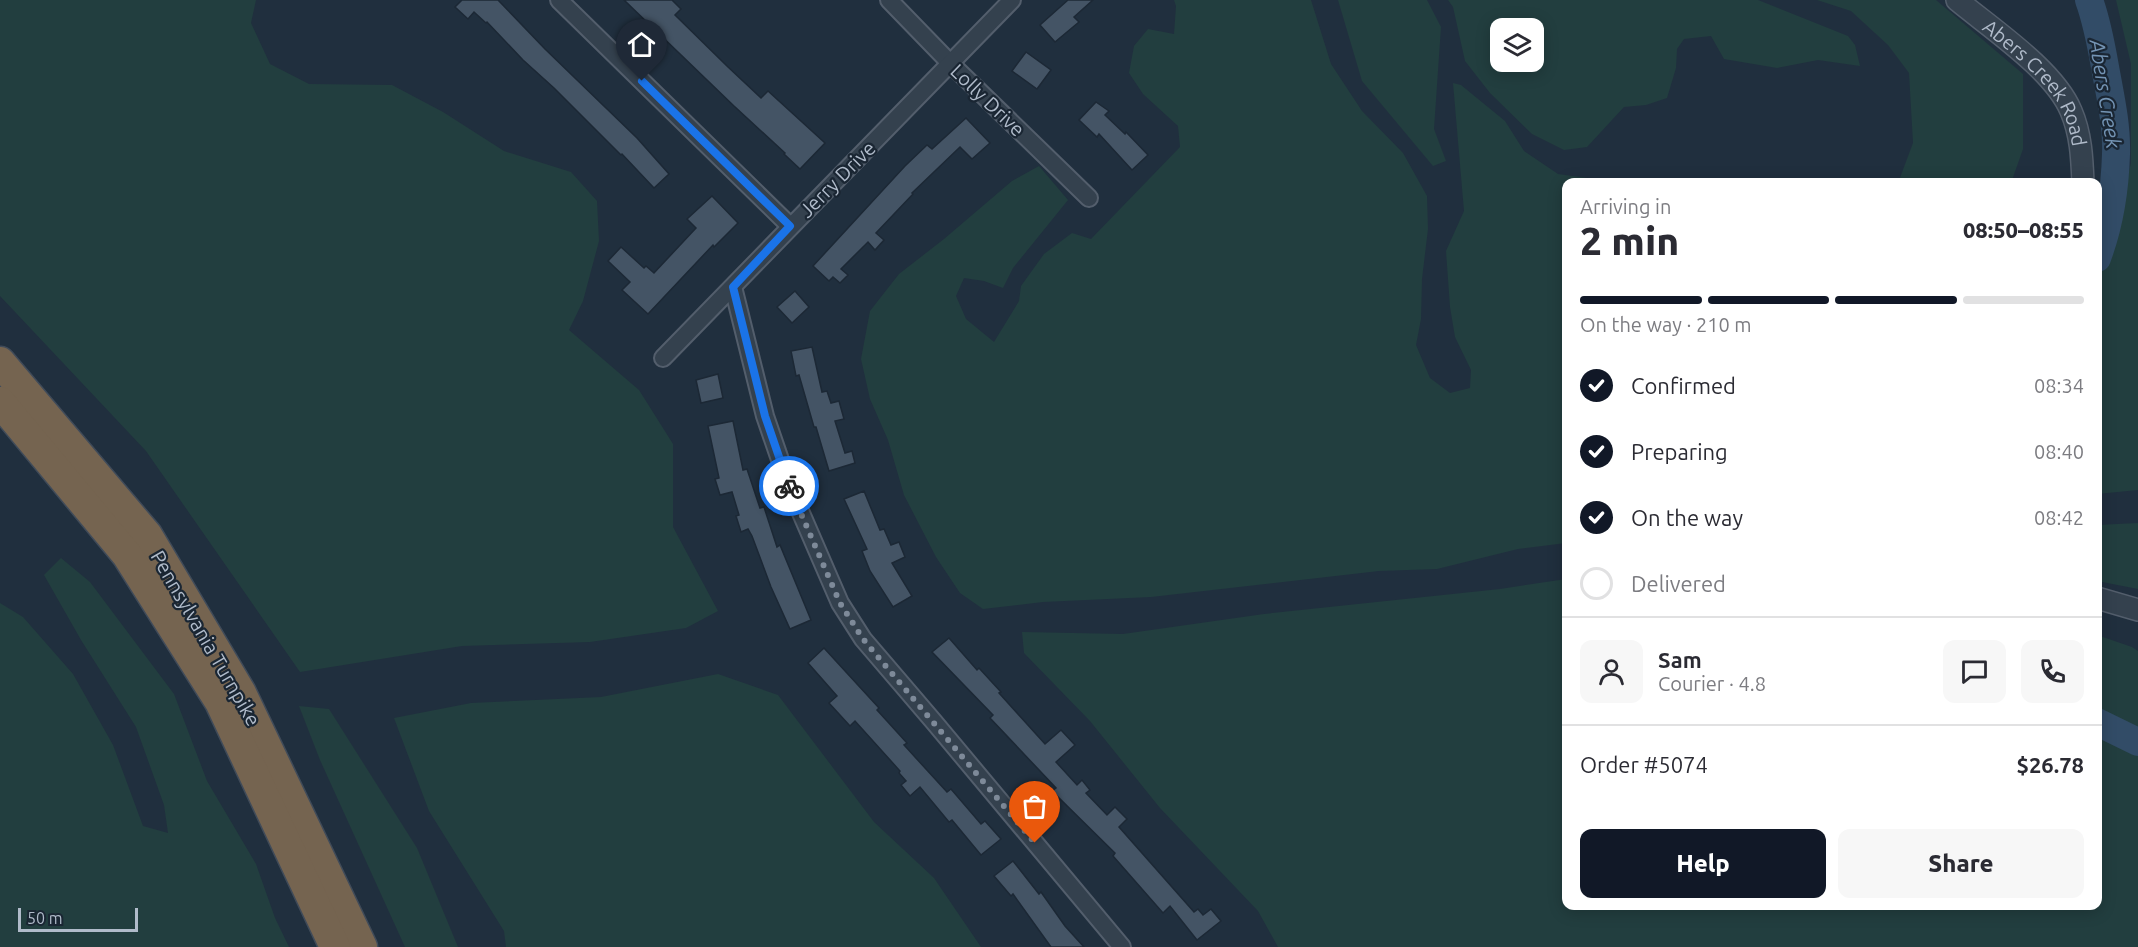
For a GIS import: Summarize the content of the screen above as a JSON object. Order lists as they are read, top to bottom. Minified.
{"streets":{"highway":["Pennsylvania Turnpike"],"street":["Abers Creek Road","Lolly Drive","Jerry Drive"]},"crossings":[["Lolly Drive","Jerry Drive"]],"water":["Abers Creek"],"scale_bar":"50 m","page":{"heading":["2 min","Arriving in","08:50–08:55"],"panel":["Sam","Courier · 4.8","Order #5074","$26.78"],"bar":"On the way · 210 m","list":[["Confirmed","08:34"],["Preparing","08:40"],["On the way","08:42"],"Delivered"],"buttons":["Help","Share"],"scale":"50 m"}}
